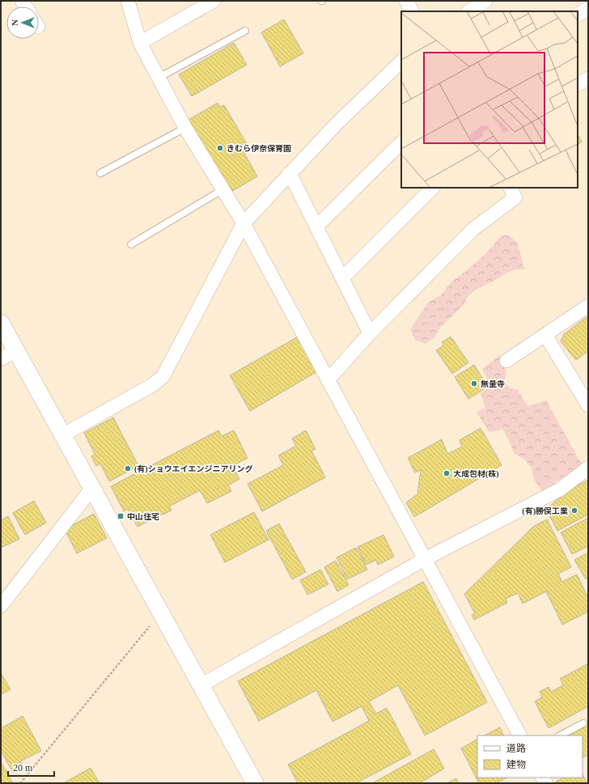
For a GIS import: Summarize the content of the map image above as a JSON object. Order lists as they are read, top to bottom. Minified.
{"places":{"other":["きむら伊奈保育園","無量寺","(有)ショウエイエンジニアリング","大成包材(株)","(有)勝俣工業"],"transit":["中山住宅"]},"legend":["道路","建物"],"scale_bar":"20 m","north":"left"}
